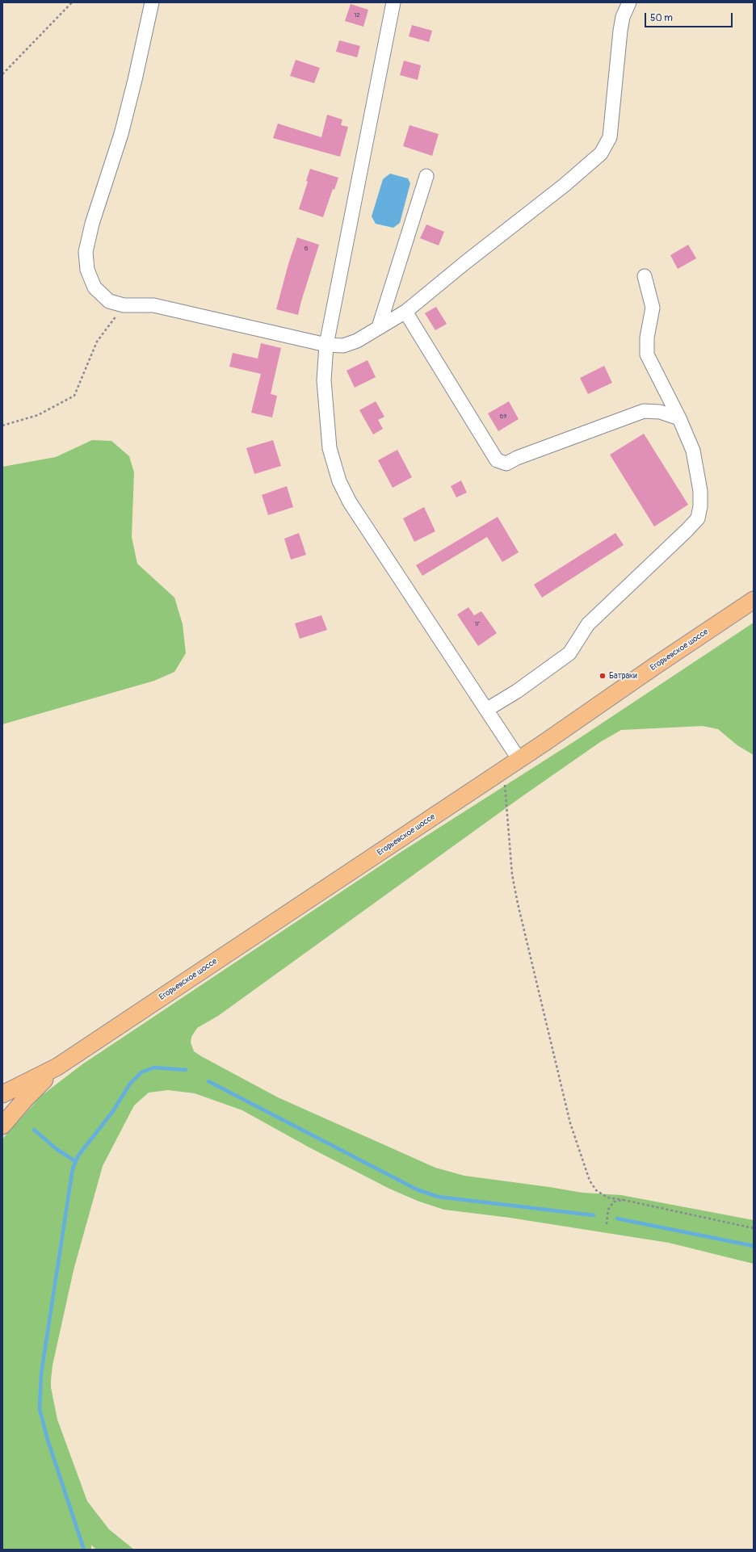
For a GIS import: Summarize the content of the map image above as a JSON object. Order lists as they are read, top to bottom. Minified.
{"streets":{"main road":["Егорьевское шоссе"]},"places":["Батраки"],"house_numbers":["12","6","69","1Г"],"scale_bar":"50 m"}
